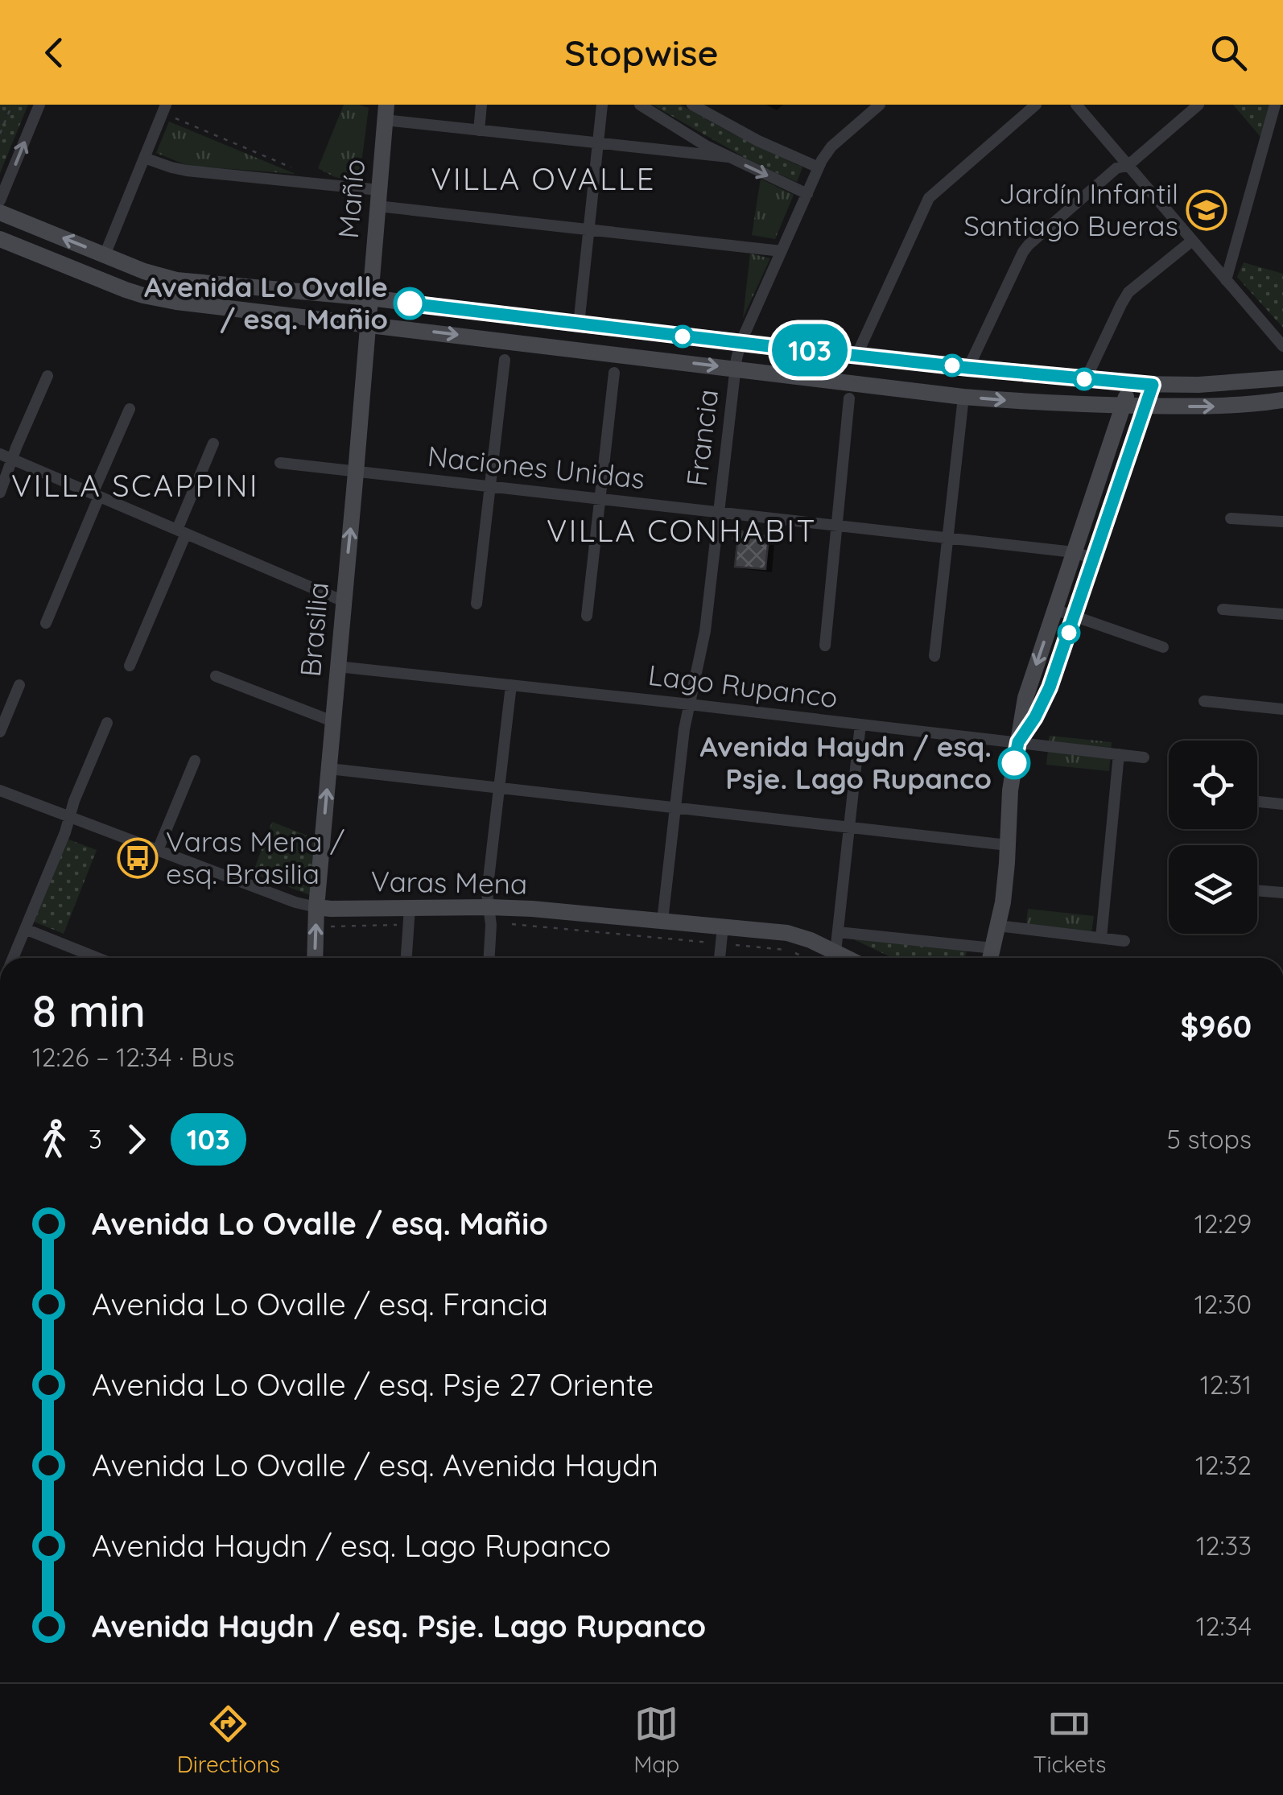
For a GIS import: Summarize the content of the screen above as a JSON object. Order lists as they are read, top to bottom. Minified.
{"streets":{"main road":["Mañío","Brasilia","Varas Mena"],"street":["Francia","Naciones Unidas","Lago Rupanco"]},"crossings":[["Mañío","Brasilia"],["Francia","Naciones Unidas"],["Francia","Lago Rupanco"],["Francia","Varas Mena"],["Naciones Unidas","Brasilia"],["Brasilia","Lago Rupanco"],["Brasilia","Varas Mena"]],"one_way":["Brasilia"],"districts":["VILLA OVALLE","VILLA SCAPPINI","VILLA CONHABIT"],"places":{"school or university":["Jardín Infantil Santiago Bueras"],"other":["Avenida Lo Ovalle / esq. Mañio","Avenida Haydn / esq. Psje. Lago Rupanco"],"bus stop":["Varas Mena / esq. Brasilia"]},"lines":["bus line 103"],"page":{"header":"Stopwise","on_map":"103","heading":["8 min","12:26 – 12:34 · Bus","$960"],"legs":["3","103","5 stops"],"list":[{"name":"Avenida Lo Ovalle / esq. Mañio","value":"12:29"},{"name":"Avenida Lo Ovalle / esq. Francia","value":"12:30"},{"name":"Avenida Lo Ovalle / esq. Psje 27 Oriente","value":"12:31"},{"name":"Avenida Lo Ovalle / esq. Avenida Haydn","value":"12:32"},{"name":"Avenida Haydn / esq. Lago Rupanco","value":"12:33"},{"name":"Avenida Haydn / esq. Psje. Lago Rupanco","value":"12:34"}],"tabs":["Directions","Map","Tickets"]}}
